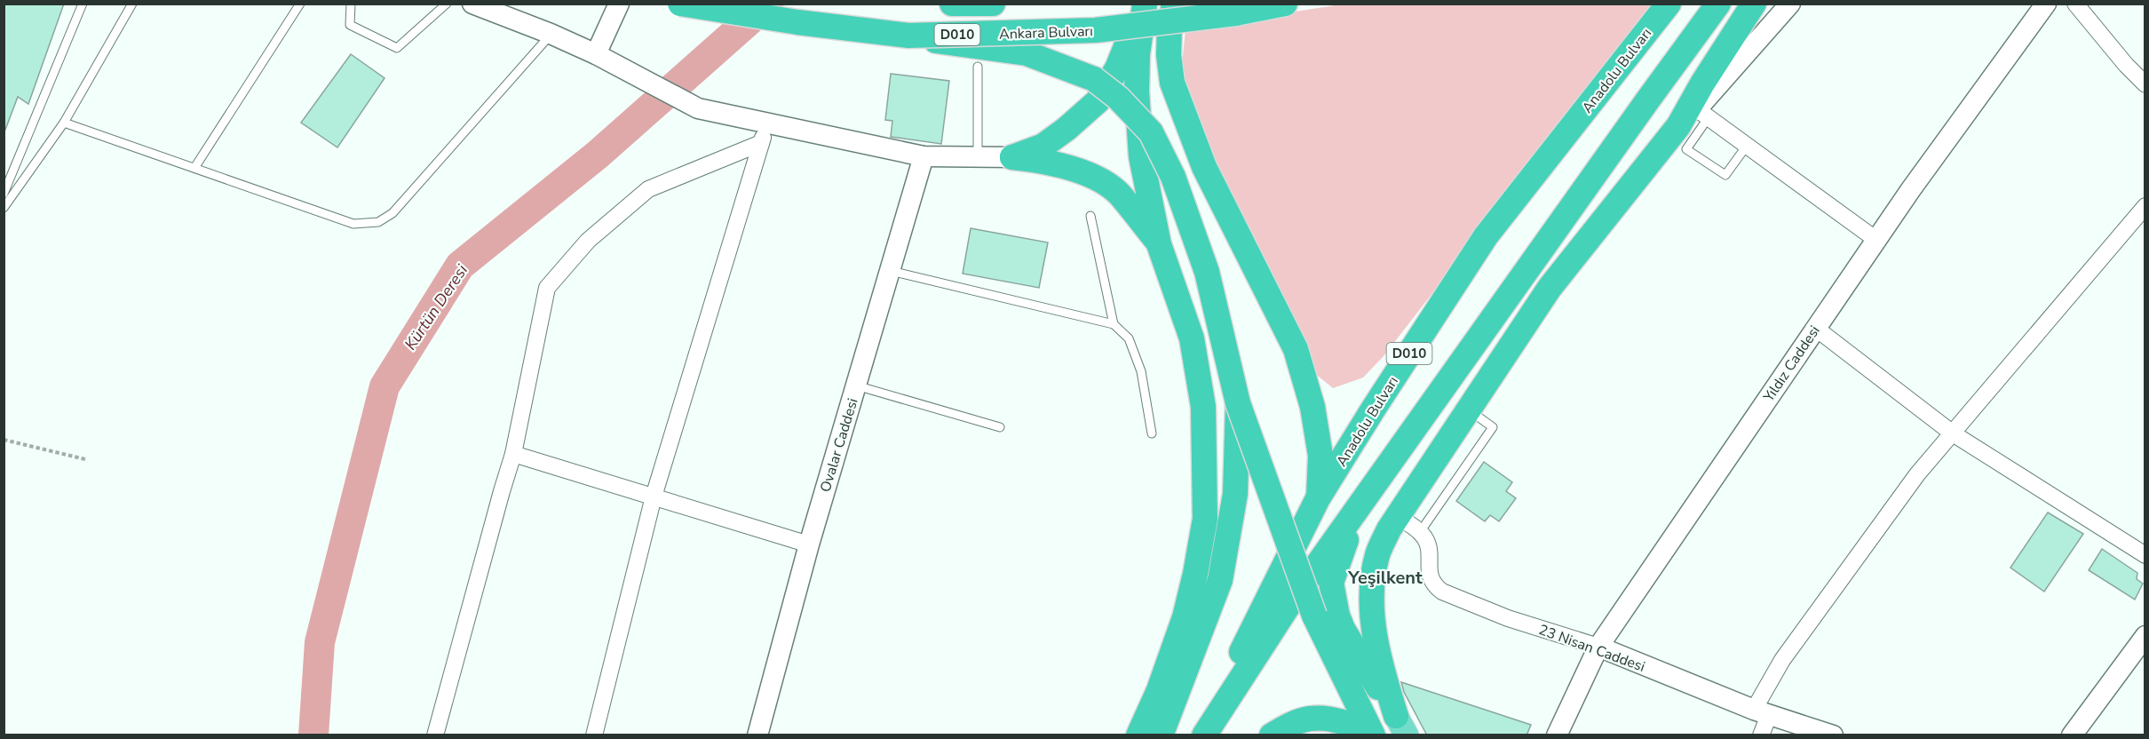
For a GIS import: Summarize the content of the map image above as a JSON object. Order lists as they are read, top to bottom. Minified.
{"streets":{"highway":["Ankara Bulvarı","D010","Anadolu Bulvarı"],"street":["Yıldız Caddesi","Ovalar Caddesi","23 Nisan Caddesi"]},"crossings":[["Yıldız Caddesi","23 Nisan Caddesi"]],"districts":["Yeşilkent"],"water":["Kürtün Deresi"]}
